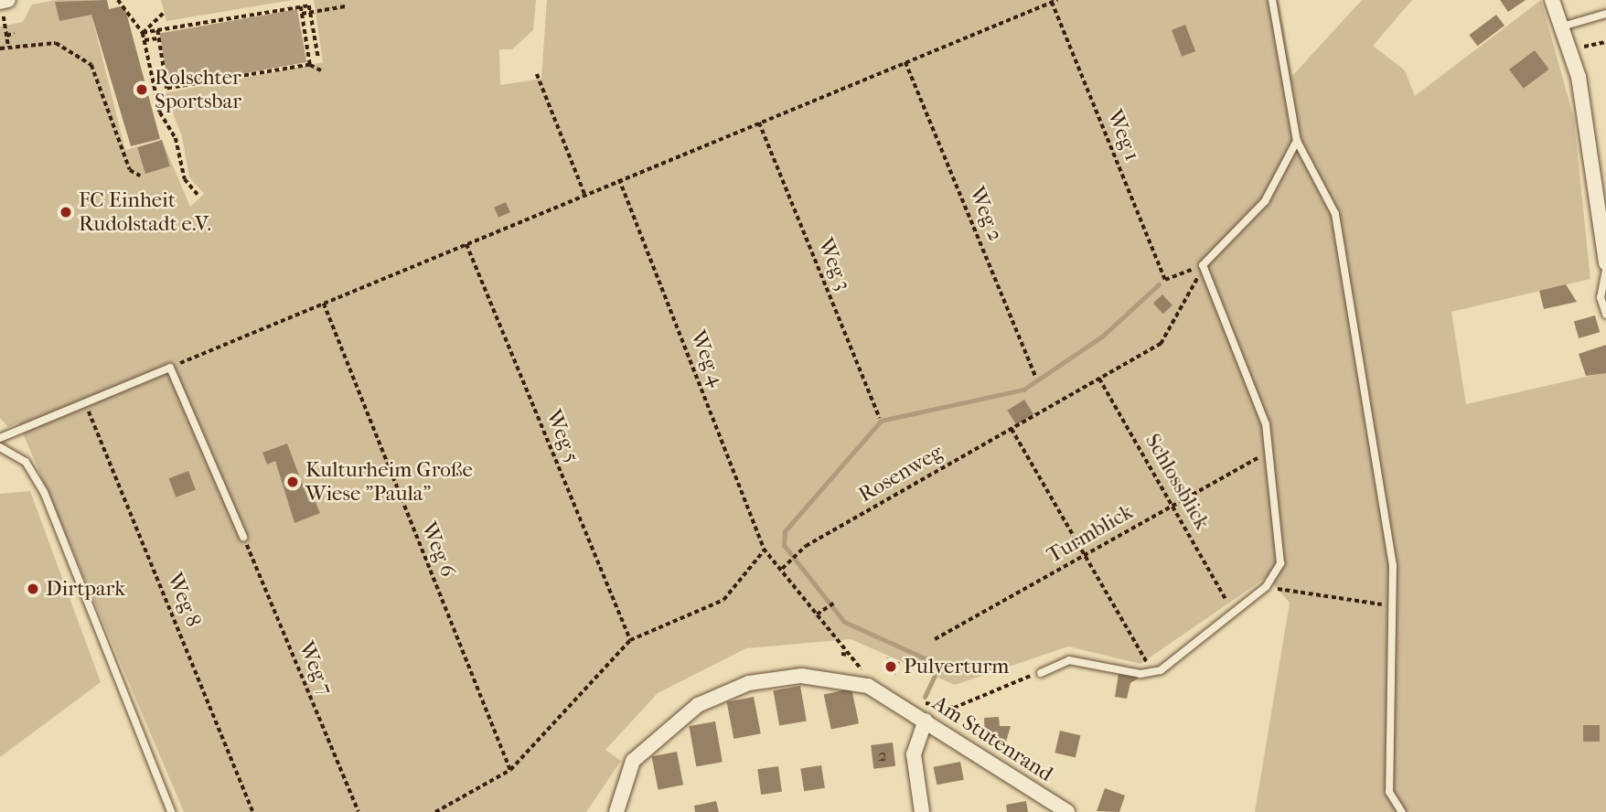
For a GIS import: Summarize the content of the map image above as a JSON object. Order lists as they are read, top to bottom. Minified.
{"streets":{"street":["Am Stutenrand"],"path":["Weg 1","Weg 2","Weg 3","Weg 4","Weg 5","Rosenweg","Schlossblick","Turmblick","Weg 6","Weg 8","Weg 7"]},"crossings":[["Rosenweg","Schlossblick"],["Schlossblick","Turmblick"]],"places":["Rolschter Sportsbar","FC Einheit Rudolstadt e.V.","Kulturheim Große Wiese \"Paula\"","Dirtpark","Pulverturm"],"house_numbers":["2"]}
